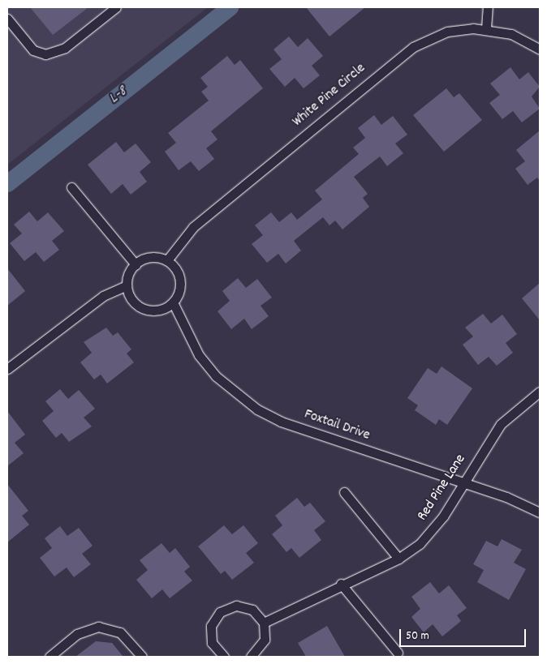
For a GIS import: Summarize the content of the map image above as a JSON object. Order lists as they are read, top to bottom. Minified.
{"streets":{"lane":["White Pine Circle","Foxtail Drive","Red Pine Lane"]},"crossings":[["White Pine Circle","Foxtail Drive"],["Foxtail Drive","Red Pine Lane"]],"water":["L-8"],"scale_bar":"50 m"}
